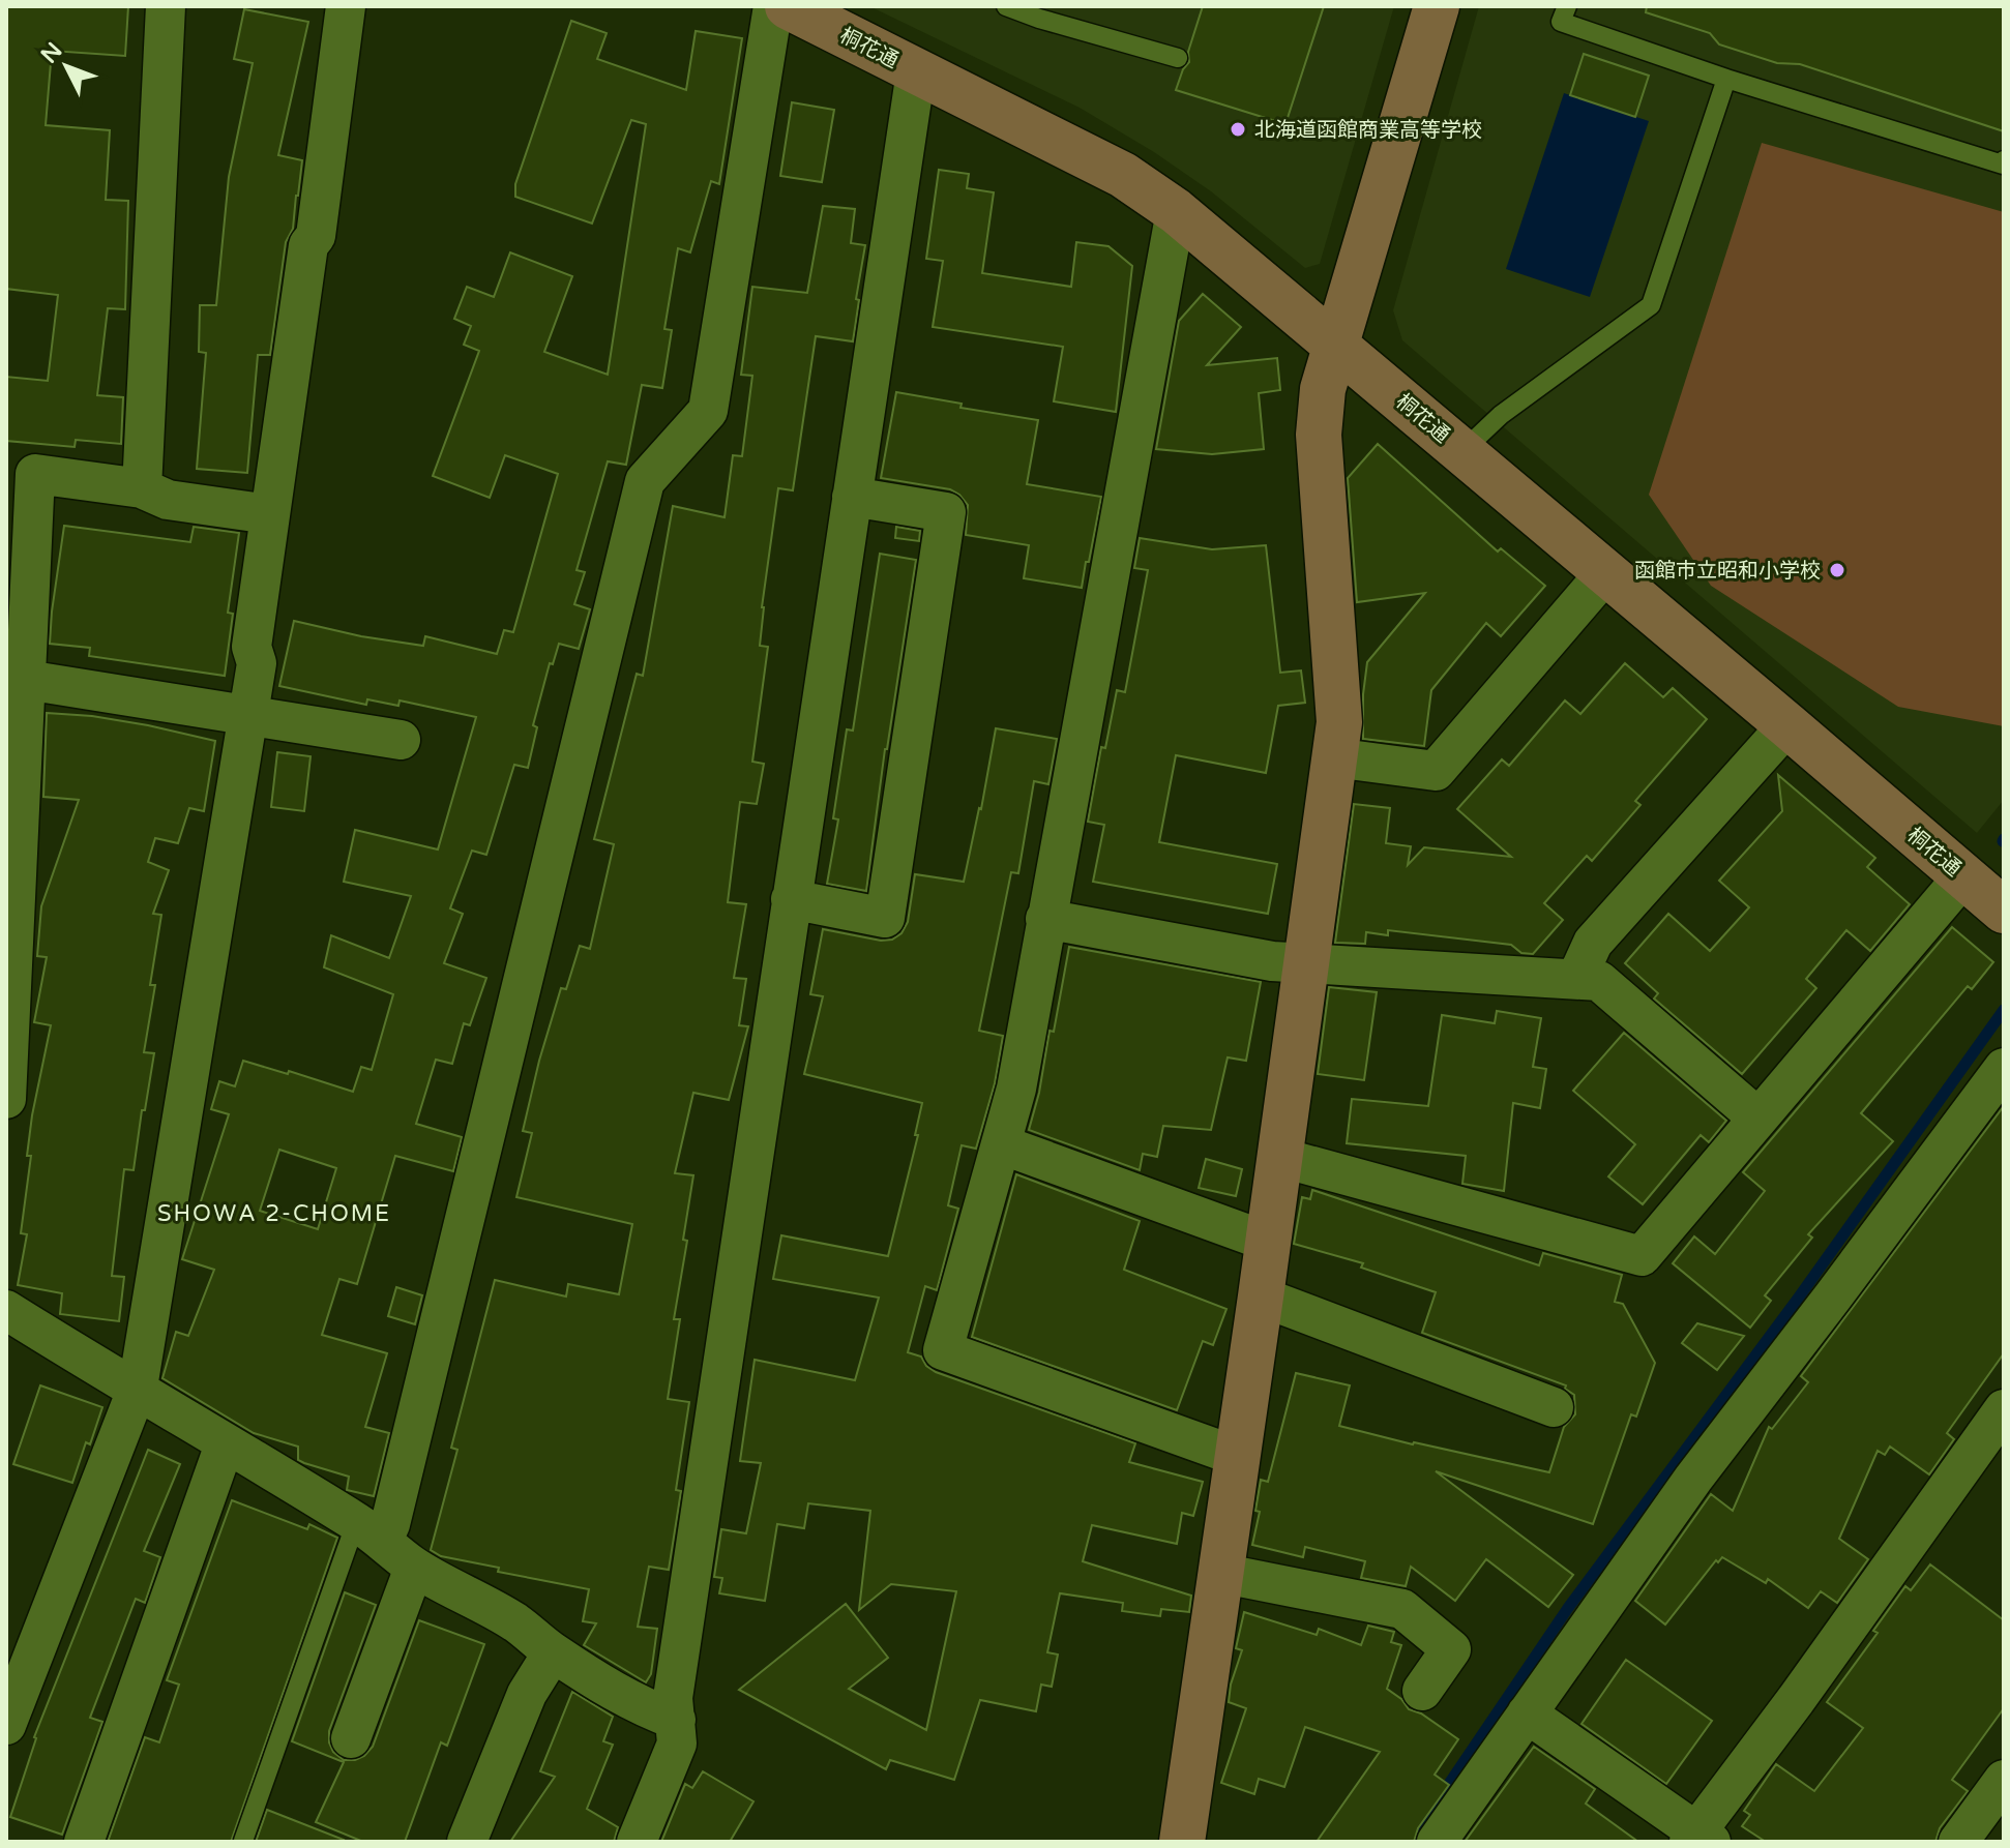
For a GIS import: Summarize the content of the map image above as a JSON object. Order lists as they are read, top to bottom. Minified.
{"streets":{"street":["桐花通"]},"districts":["SHOWA 2-CHOME"],"places":["北海道函館商業高等学校","函館市立昭和小学校"],"north":"top left"}
